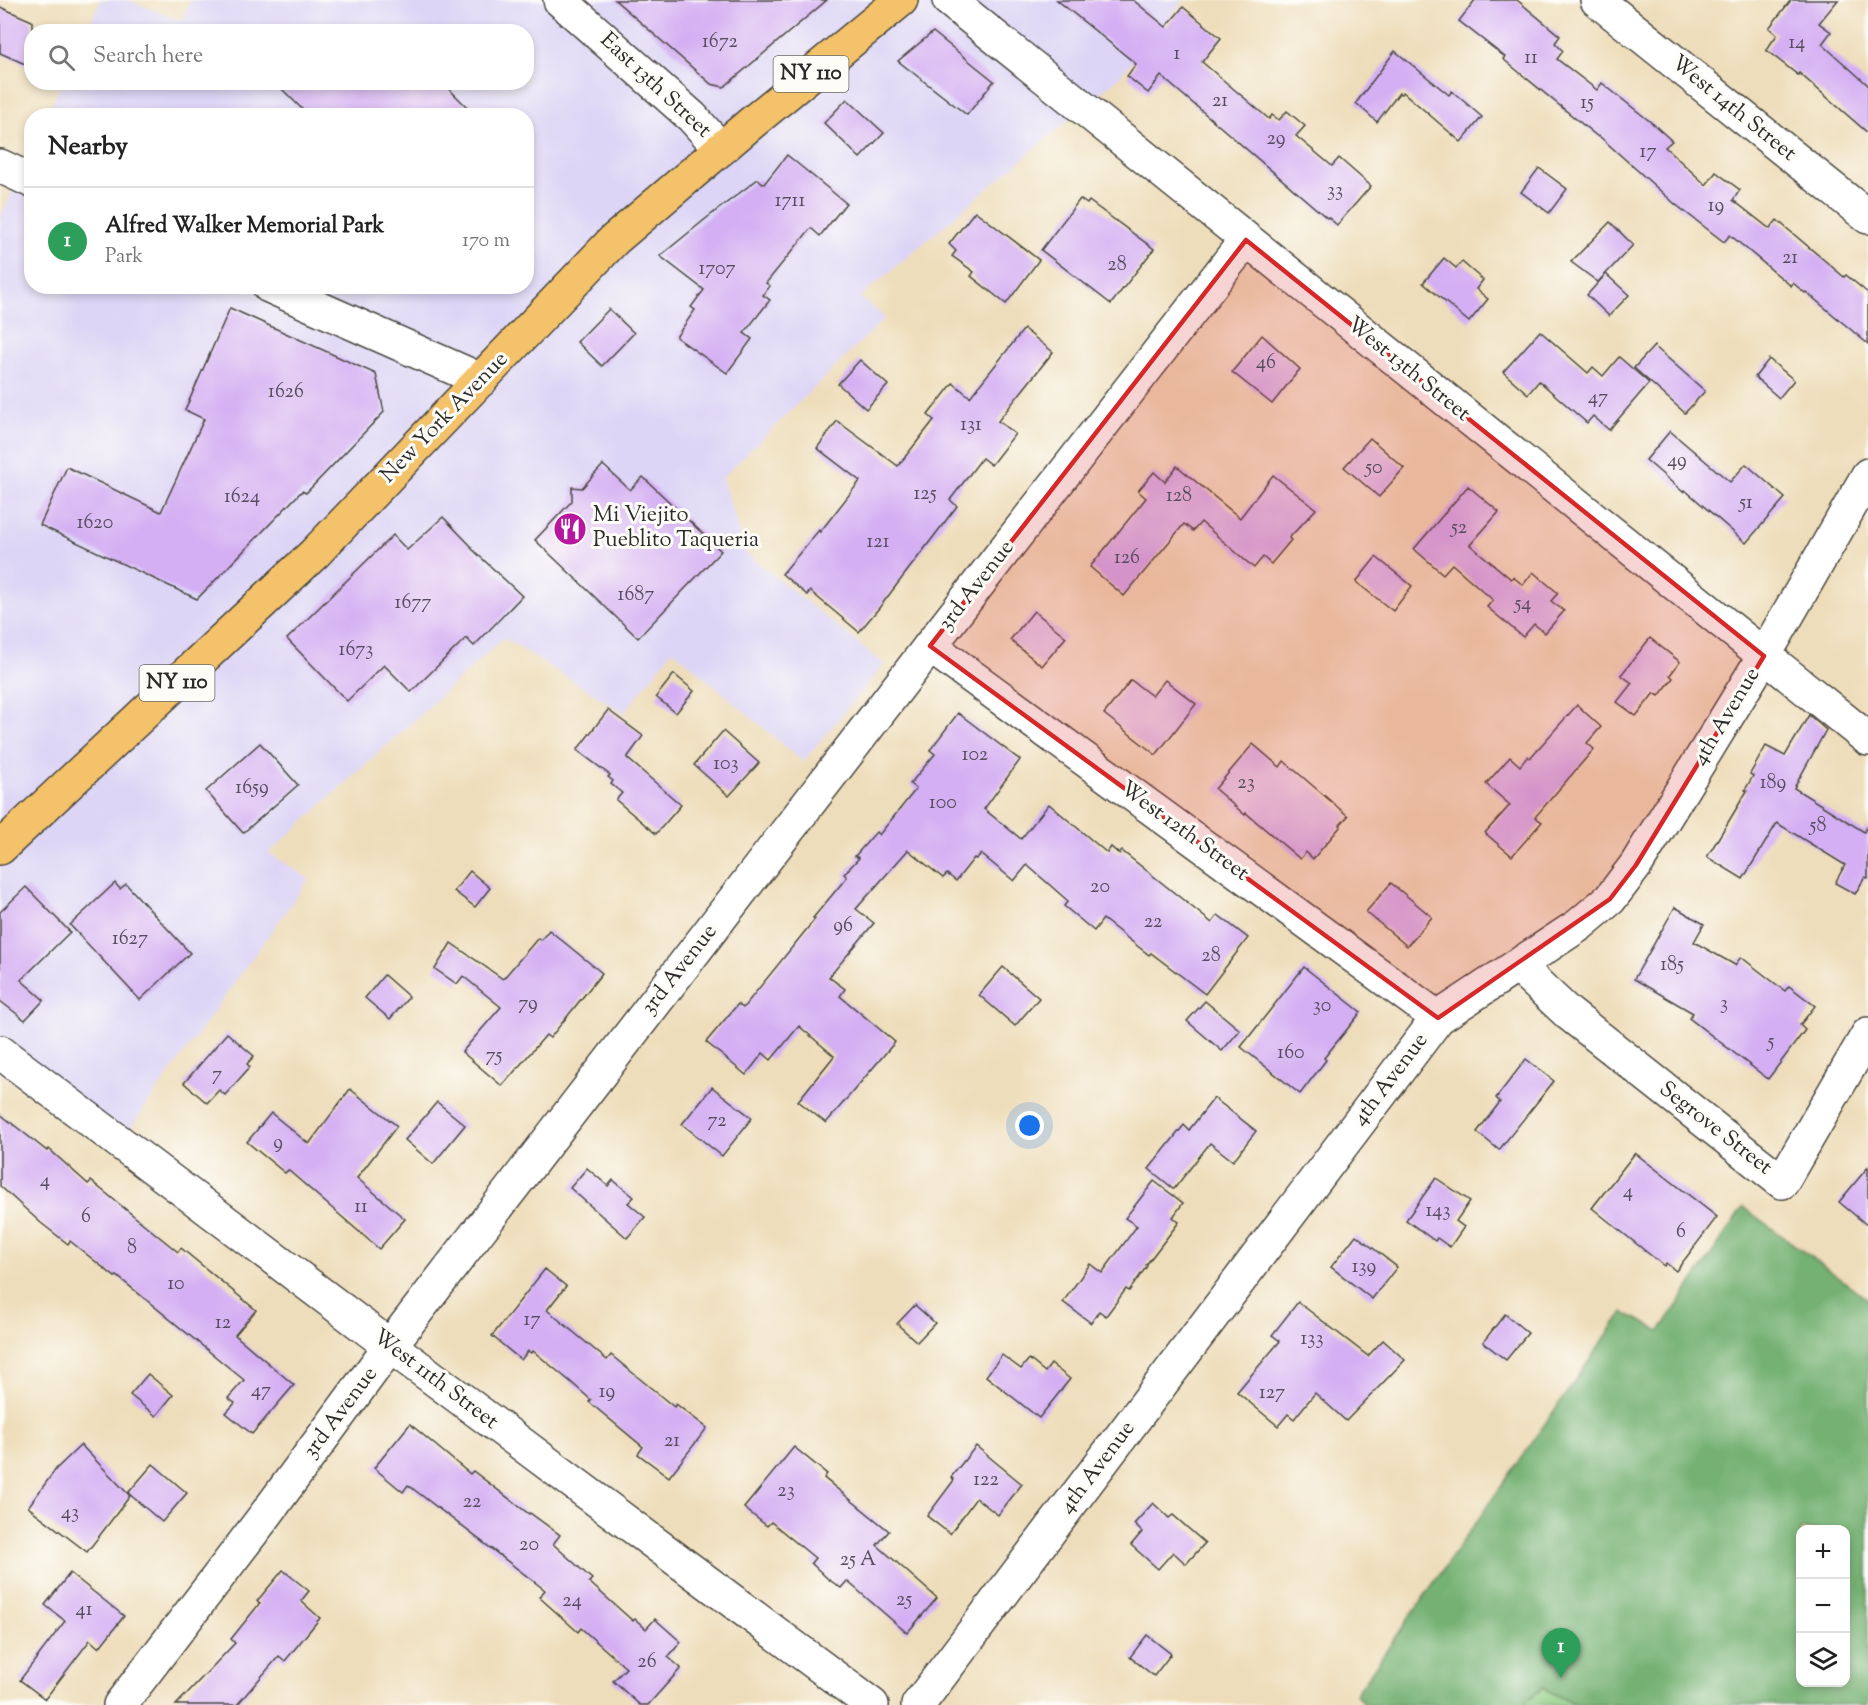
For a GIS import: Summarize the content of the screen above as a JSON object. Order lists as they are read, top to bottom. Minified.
{"streets":{"main road":["NY 110","New York Avenue"],"street":["East 13th Street","West 14th Street","West 13th Street","3rd Avenue","4th Avenue","West 12th Street","Segrove Street","West 11th Street"]},"crossings":[["East 13th Street","New York Avenue"],["West 13th Street","3rd Avenue"],["West 13th Street","4th Avenue"],["3rd Avenue","West 12th Street"],["3rd Avenue","West 11th Street"],["4th Avenue","West 12th Street"],["4th Avenue","Segrove Street"]],"places":{"restaurant":["Mi Viejito Pueblito Taqueria"]},"house_numbers":["1672","14","1","11","21","15","29","17","33","1711","19","21","28","1707","46","1626","47","131","49","50","125","128","1624","51","1620","52","121","126","1687","1677","54","1673","102","103","23","189","1659","100","58","20","22","96","1627","28","185","79","3","30","5","160","75","7","72","9","4","4","11","143","6","6","8","139","10","17","12","133","47","19","127","21","122","23","22","43","20","25 A","25","24","41","26"],"page":{"search":"Search here","heading":"Nearby","list":[{"mark":"1","name":"Alfred Walker Memorial Park","note":"Park","value":"170 m"}],"map_buttons":["+","−"],"pins":"1"}}
